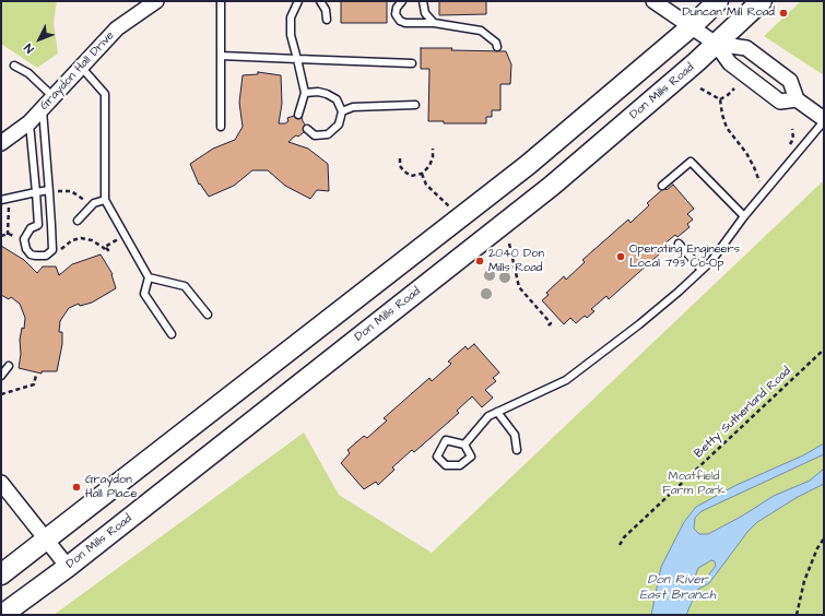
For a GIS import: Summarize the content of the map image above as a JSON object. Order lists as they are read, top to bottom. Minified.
{"streets":{"main road":["Don Mills Road"],"street":["Graydon Hall Drive"],"path":["Betty Sutherland Road"]},"water":["Don River East Branch"],"parks":["Moatfield Farm Park"],"places":["Duncan Mill Road","Operating Engineers Local 793 Co-Op","2040 Don Mills Road","Graydon Hall Place"],"north":"bottom left"}
